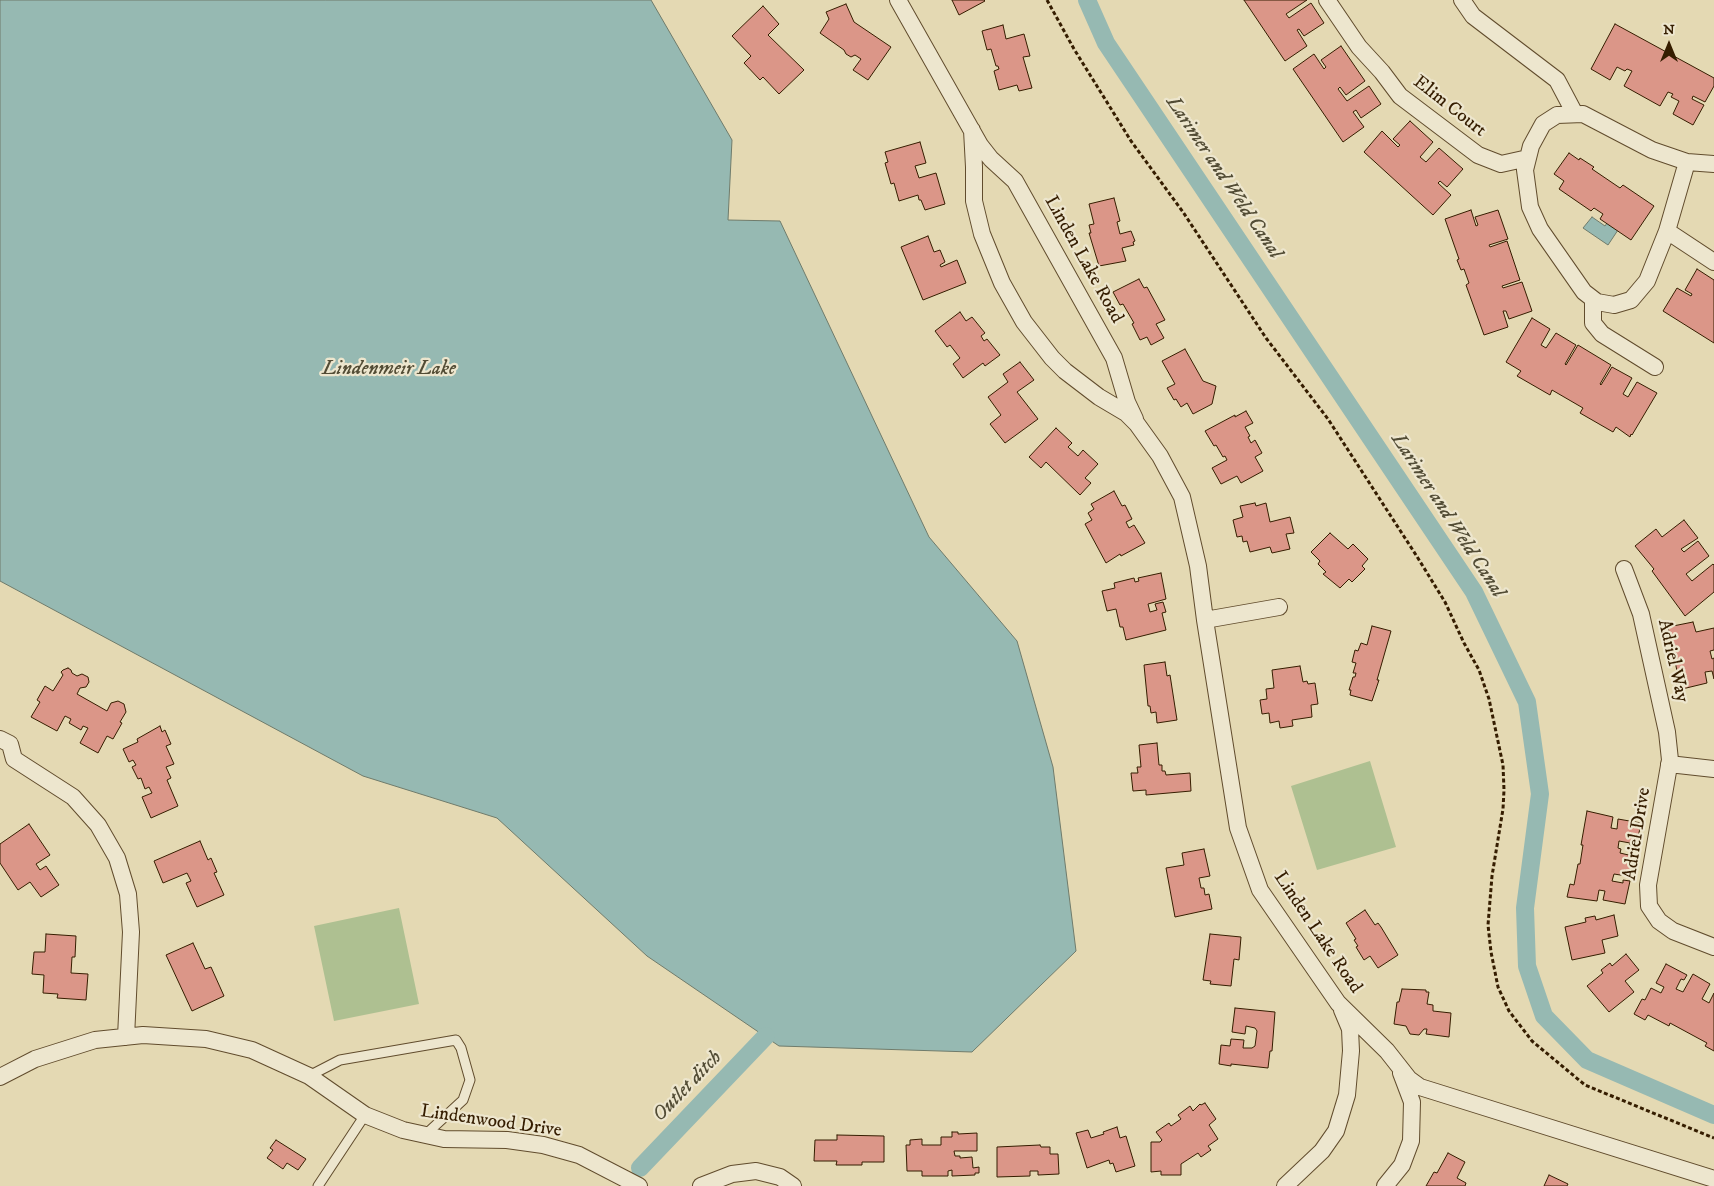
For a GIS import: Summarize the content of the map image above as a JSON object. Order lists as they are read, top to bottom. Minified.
{"streets":{"street":["Elim Court","Linden Lake Road","Adriel Way","Adriel Drive","Lindenwood Drive"]},"crossings":[["Adriel Way","Adriel Drive"]],"water":["Larimer and Weld Canal","Lindenmeir Lake","Outlet ditch"],"north":"top"}
